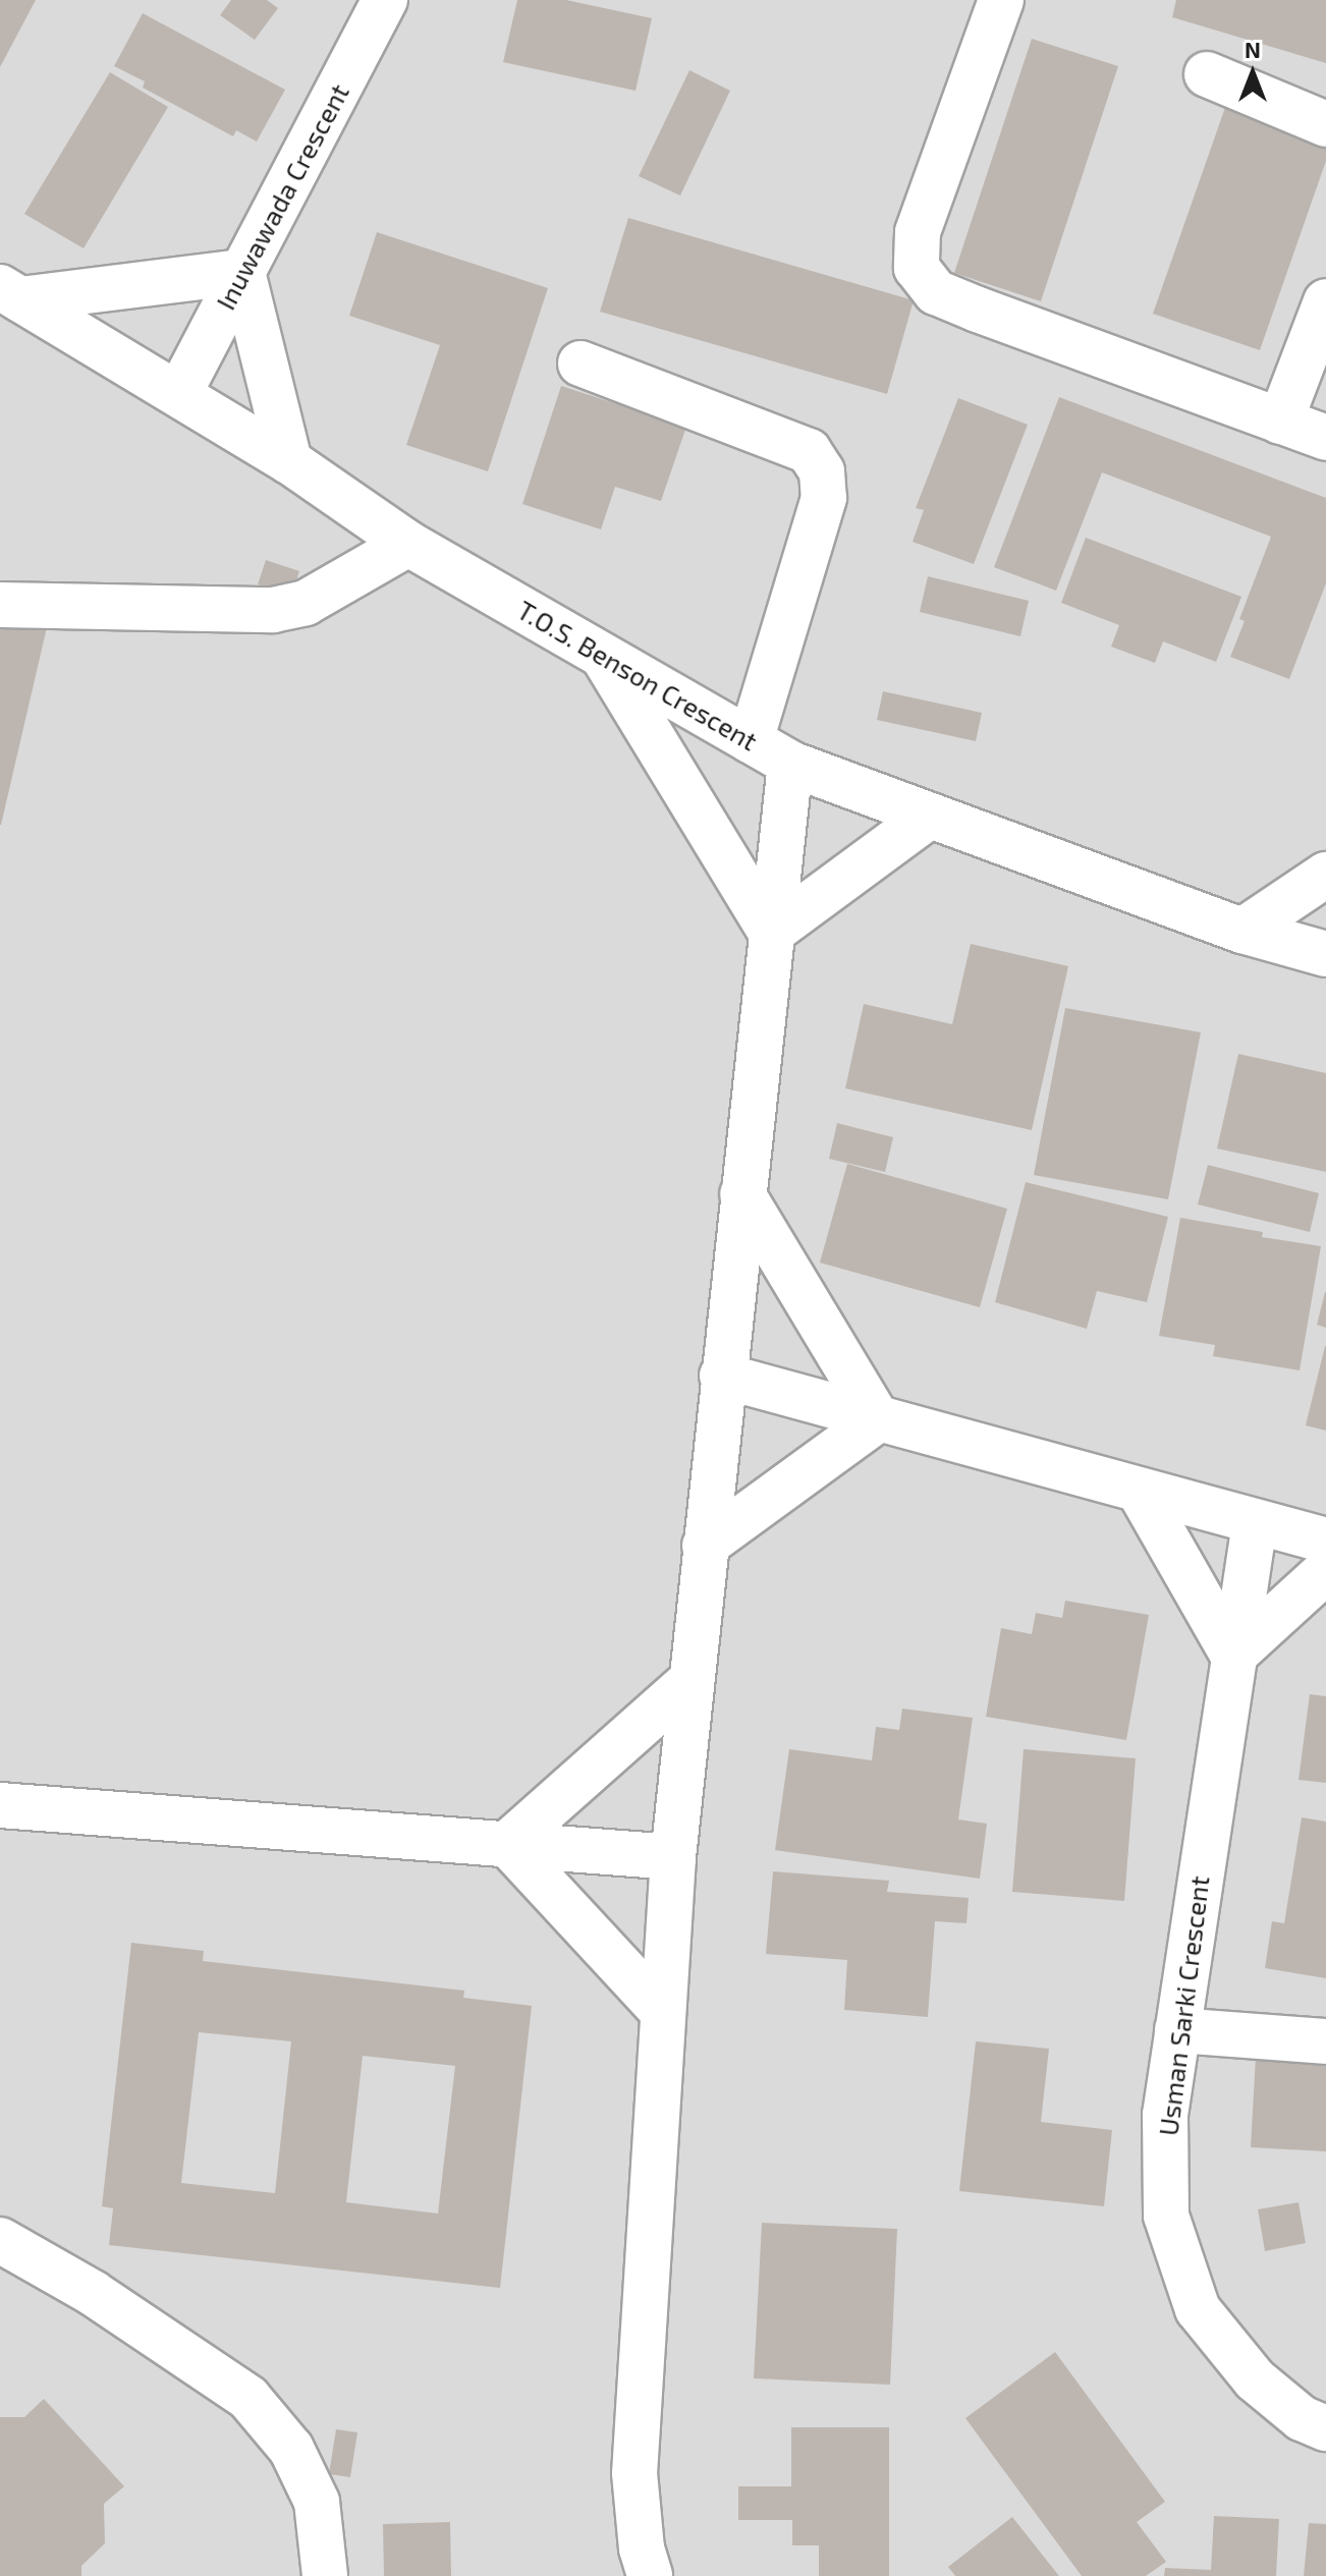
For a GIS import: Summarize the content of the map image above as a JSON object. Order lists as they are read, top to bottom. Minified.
{"streets":{"street":["Inuwawada Crescent","T.O.S. Benson Crescent","Usman Sarki Crescent"]},"crossings":[["Inuwawada Crescent","T.O.S. Benson Crescent"]],"north":"top"}
